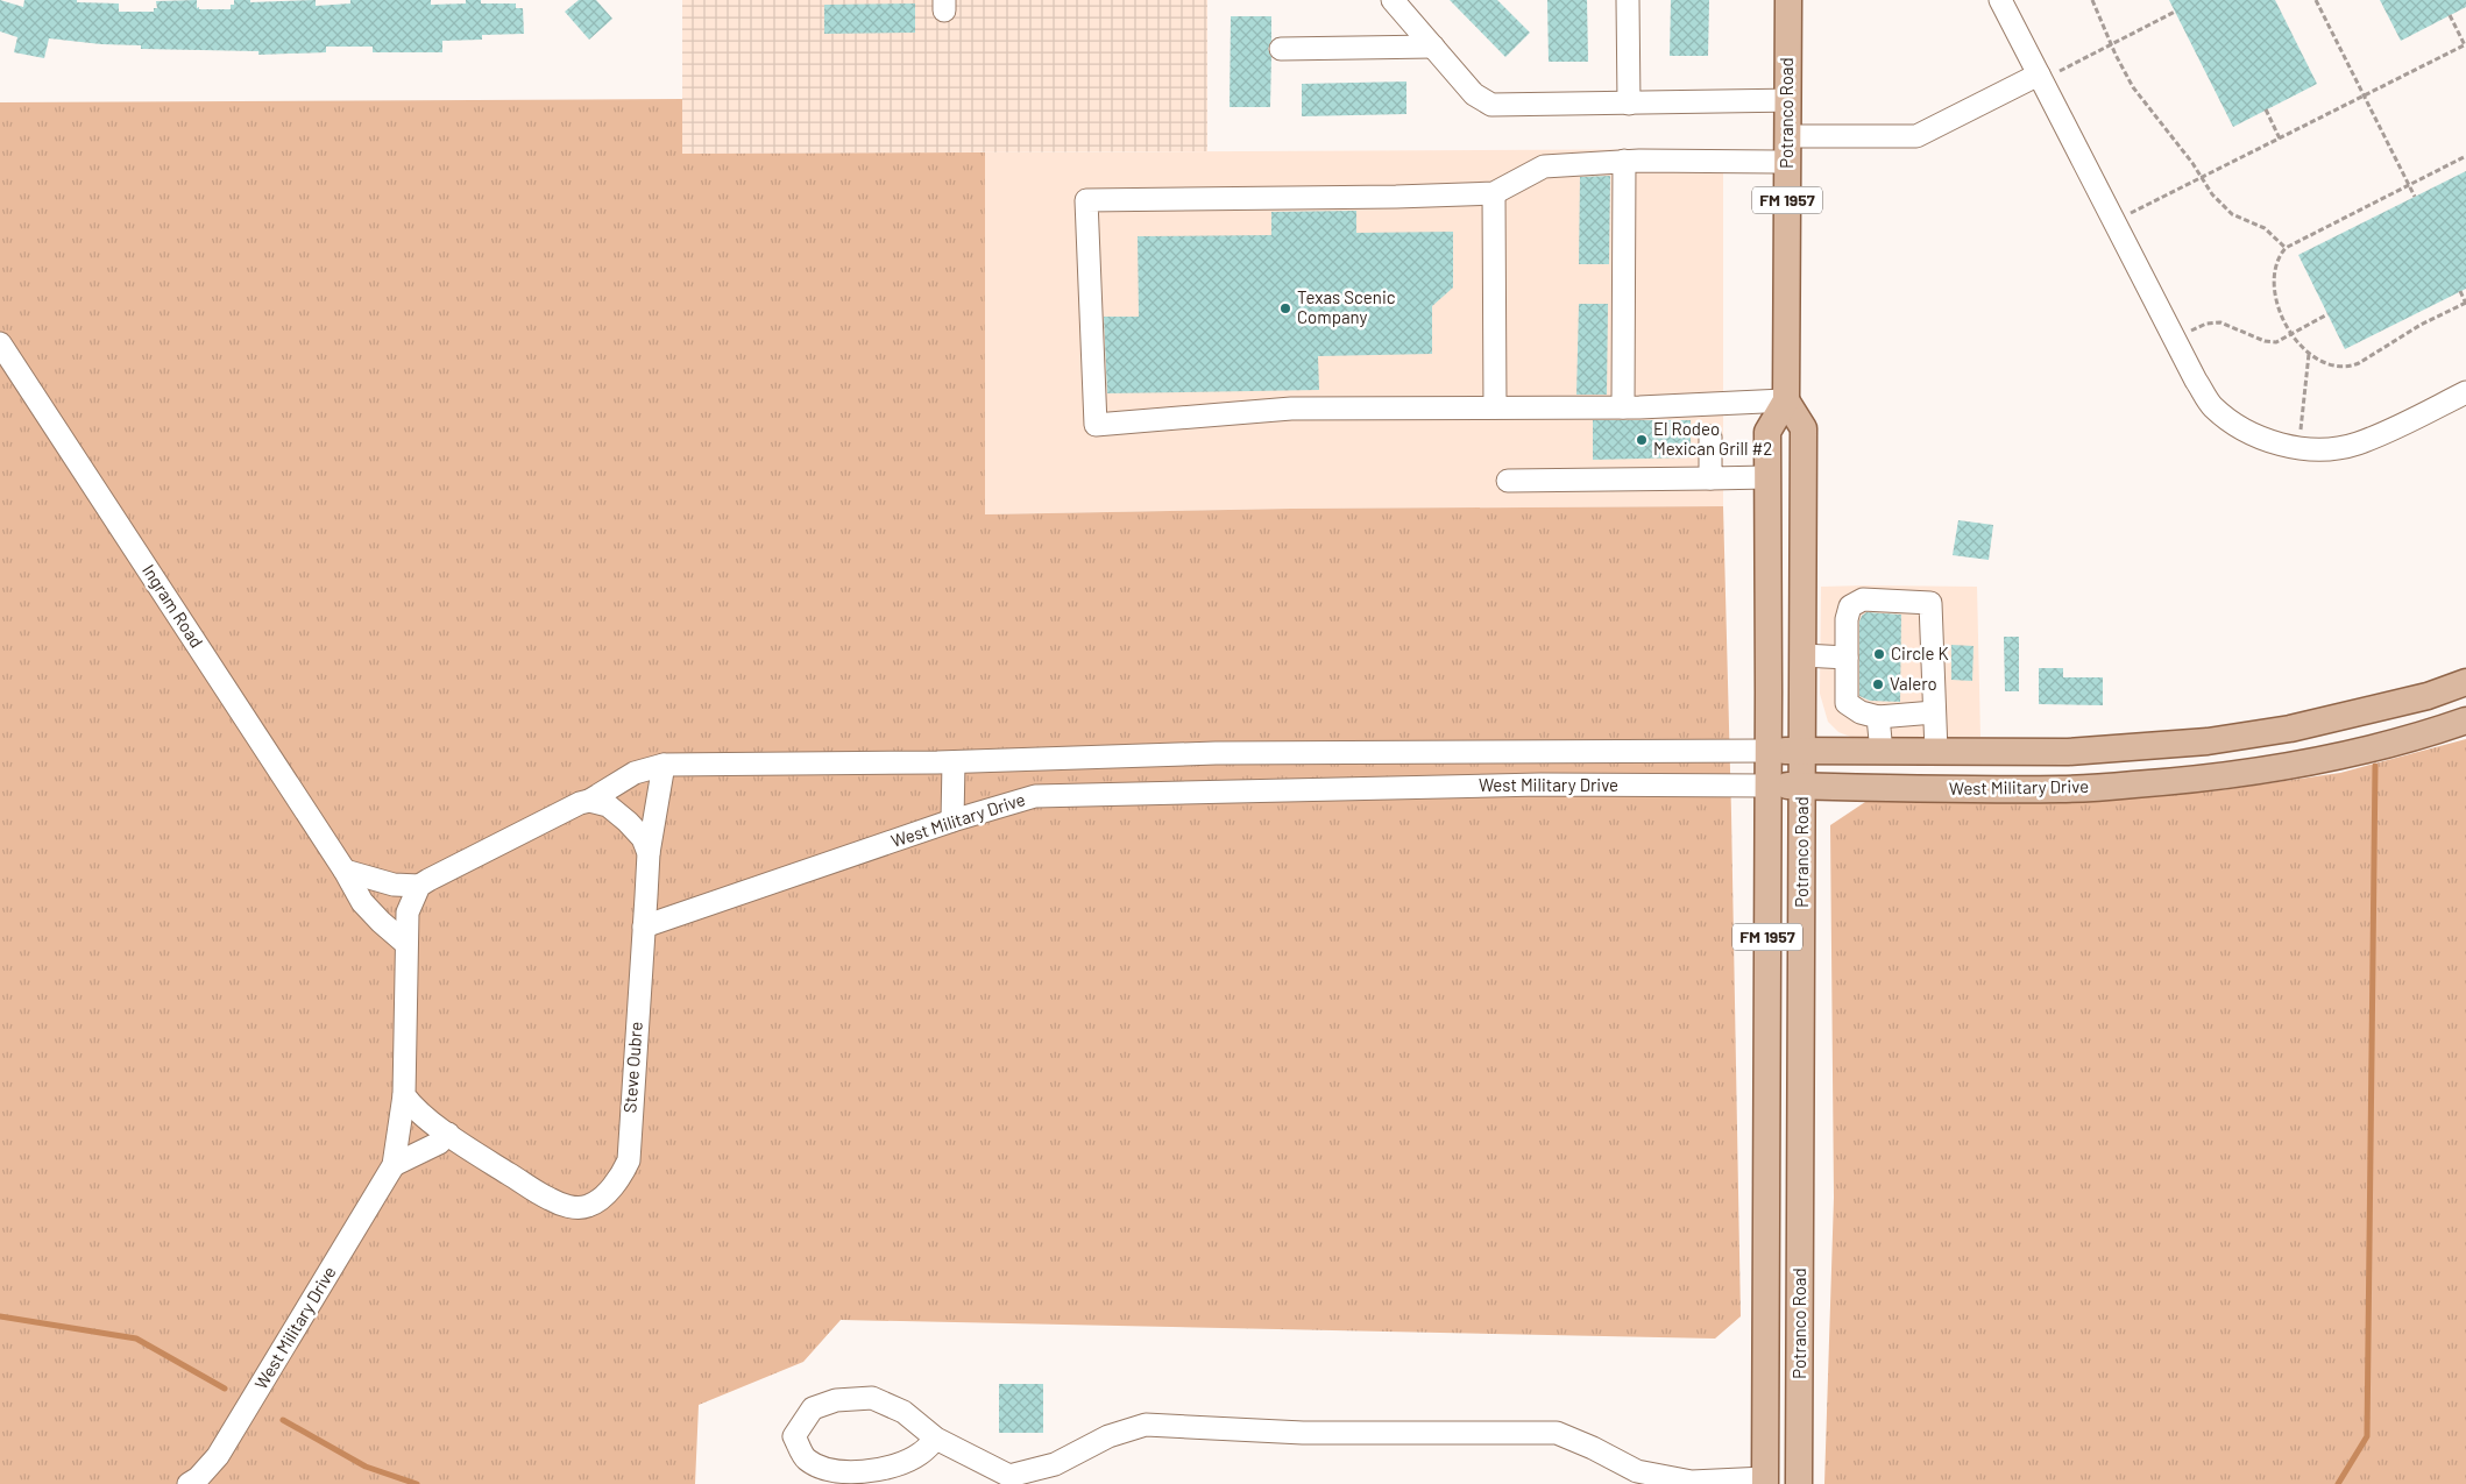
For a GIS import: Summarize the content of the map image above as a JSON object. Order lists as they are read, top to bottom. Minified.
{"streets":{"main road":["Potranco Road","FM 1957","West Military Drive"],"street":["Ingram Road","Steve Oubre"]},"crossings":[["Potranco Road","West Military Drive"],["West Military Drive","Steve Oubre"]],"places":["Texas Scenic Company","El Rodeo Mexican Grill #2","Circle K","Valero"]}
